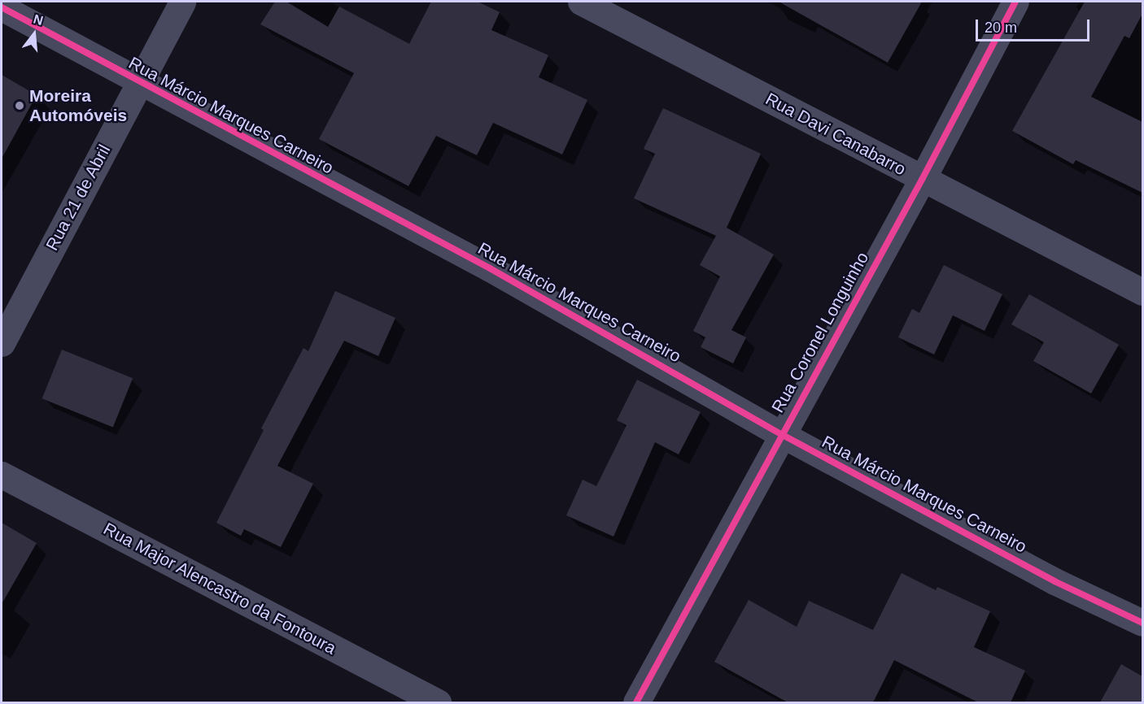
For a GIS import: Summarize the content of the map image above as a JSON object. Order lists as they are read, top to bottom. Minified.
{"streets":{"street":["Rua Márcio Marques Carneiro","Rua Davi Canabarro","Rua 21 de Abril","Rua Coronel Longuinho","Rua Major Alencastro da Fontoura"]},"crossings":[["Rua Márcio Marques Carneiro","Rua 21 de Abril"],["Rua Márcio Marques Carneiro","Rua Coronel Longuinho"],["Rua Davi Canabarro","Rua Coronel Longuinho"]],"places":["Moreira Automóveis"],"scale_bar":"20 m","north":"top"}
